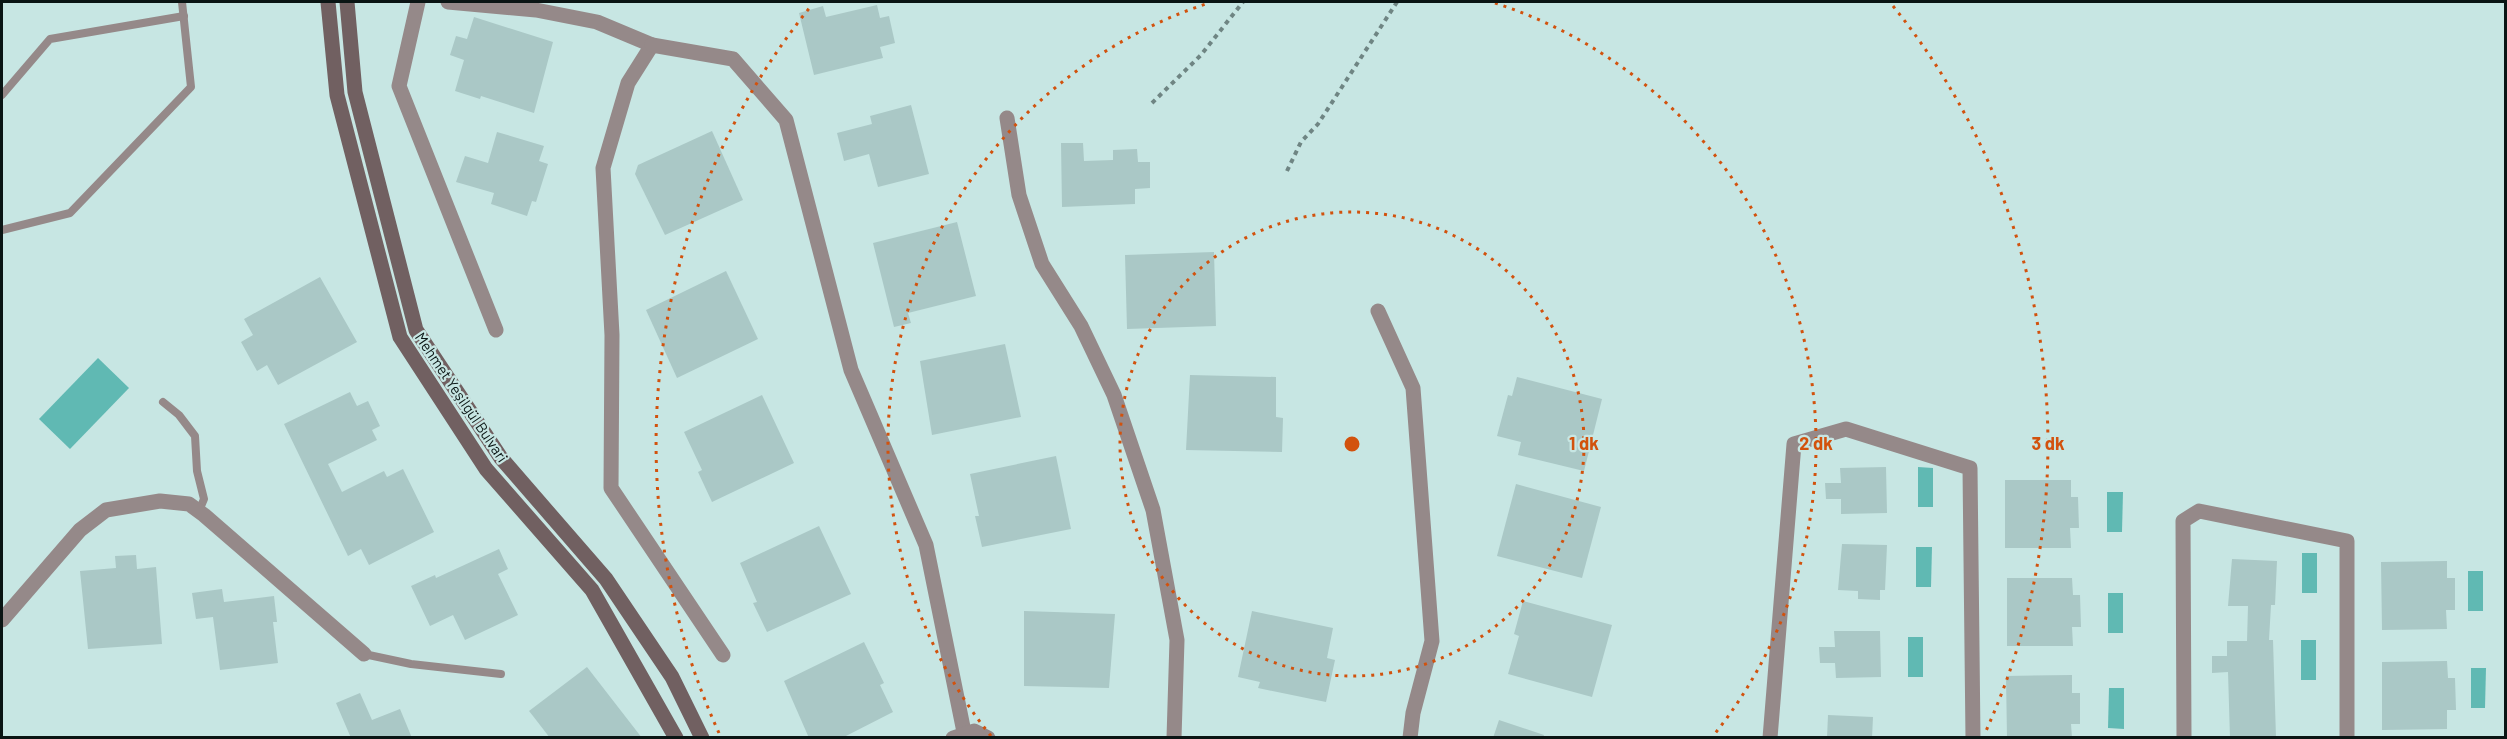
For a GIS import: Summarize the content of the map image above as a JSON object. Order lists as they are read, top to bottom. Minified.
{"streets":{"main road":["Mehmet Yeşilgül Bulvari"]},"rings":["1 dk","2 dk","3 dk"]}
